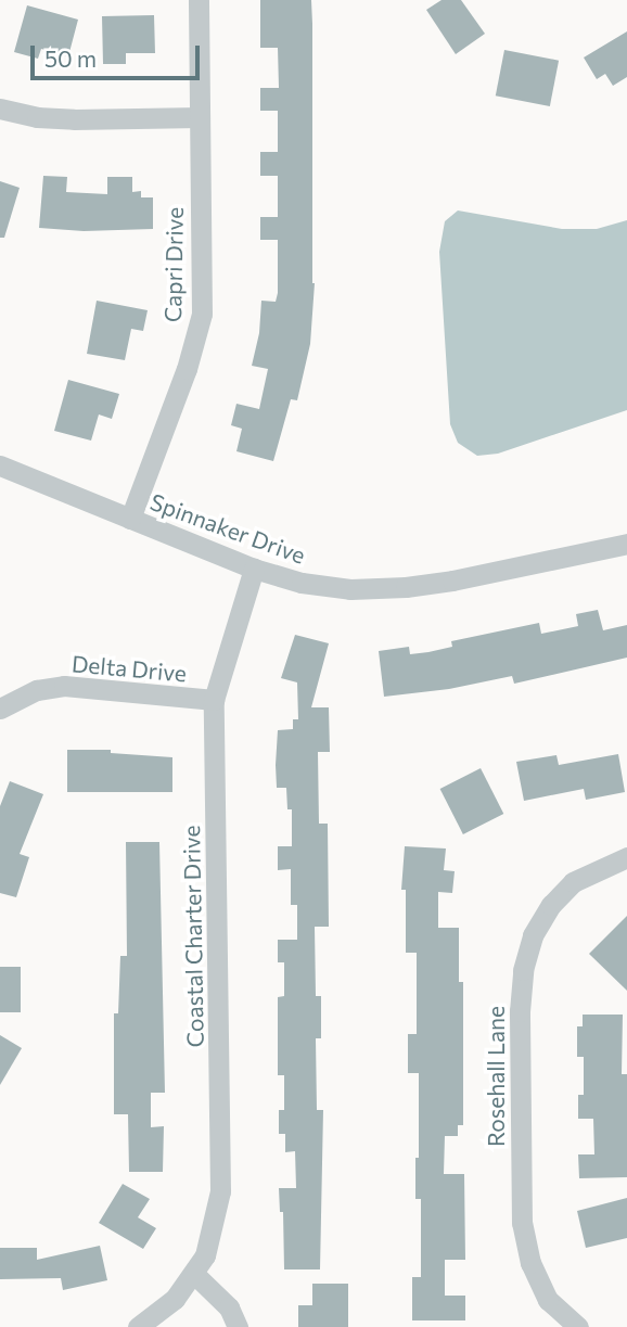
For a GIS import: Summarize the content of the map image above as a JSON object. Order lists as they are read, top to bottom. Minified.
{"streets":{"street":["Capri Drive","Spinnaker Drive","Delta Drive","Coastal Charter Drive","Rosehall Lane"]},"crossings":[["Capri Drive","Spinnaker Drive"],["Spinnaker Drive","Coastal Charter Drive"],["Delta Drive","Coastal Charter Drive"]],"scale_bar":"50 m"}
